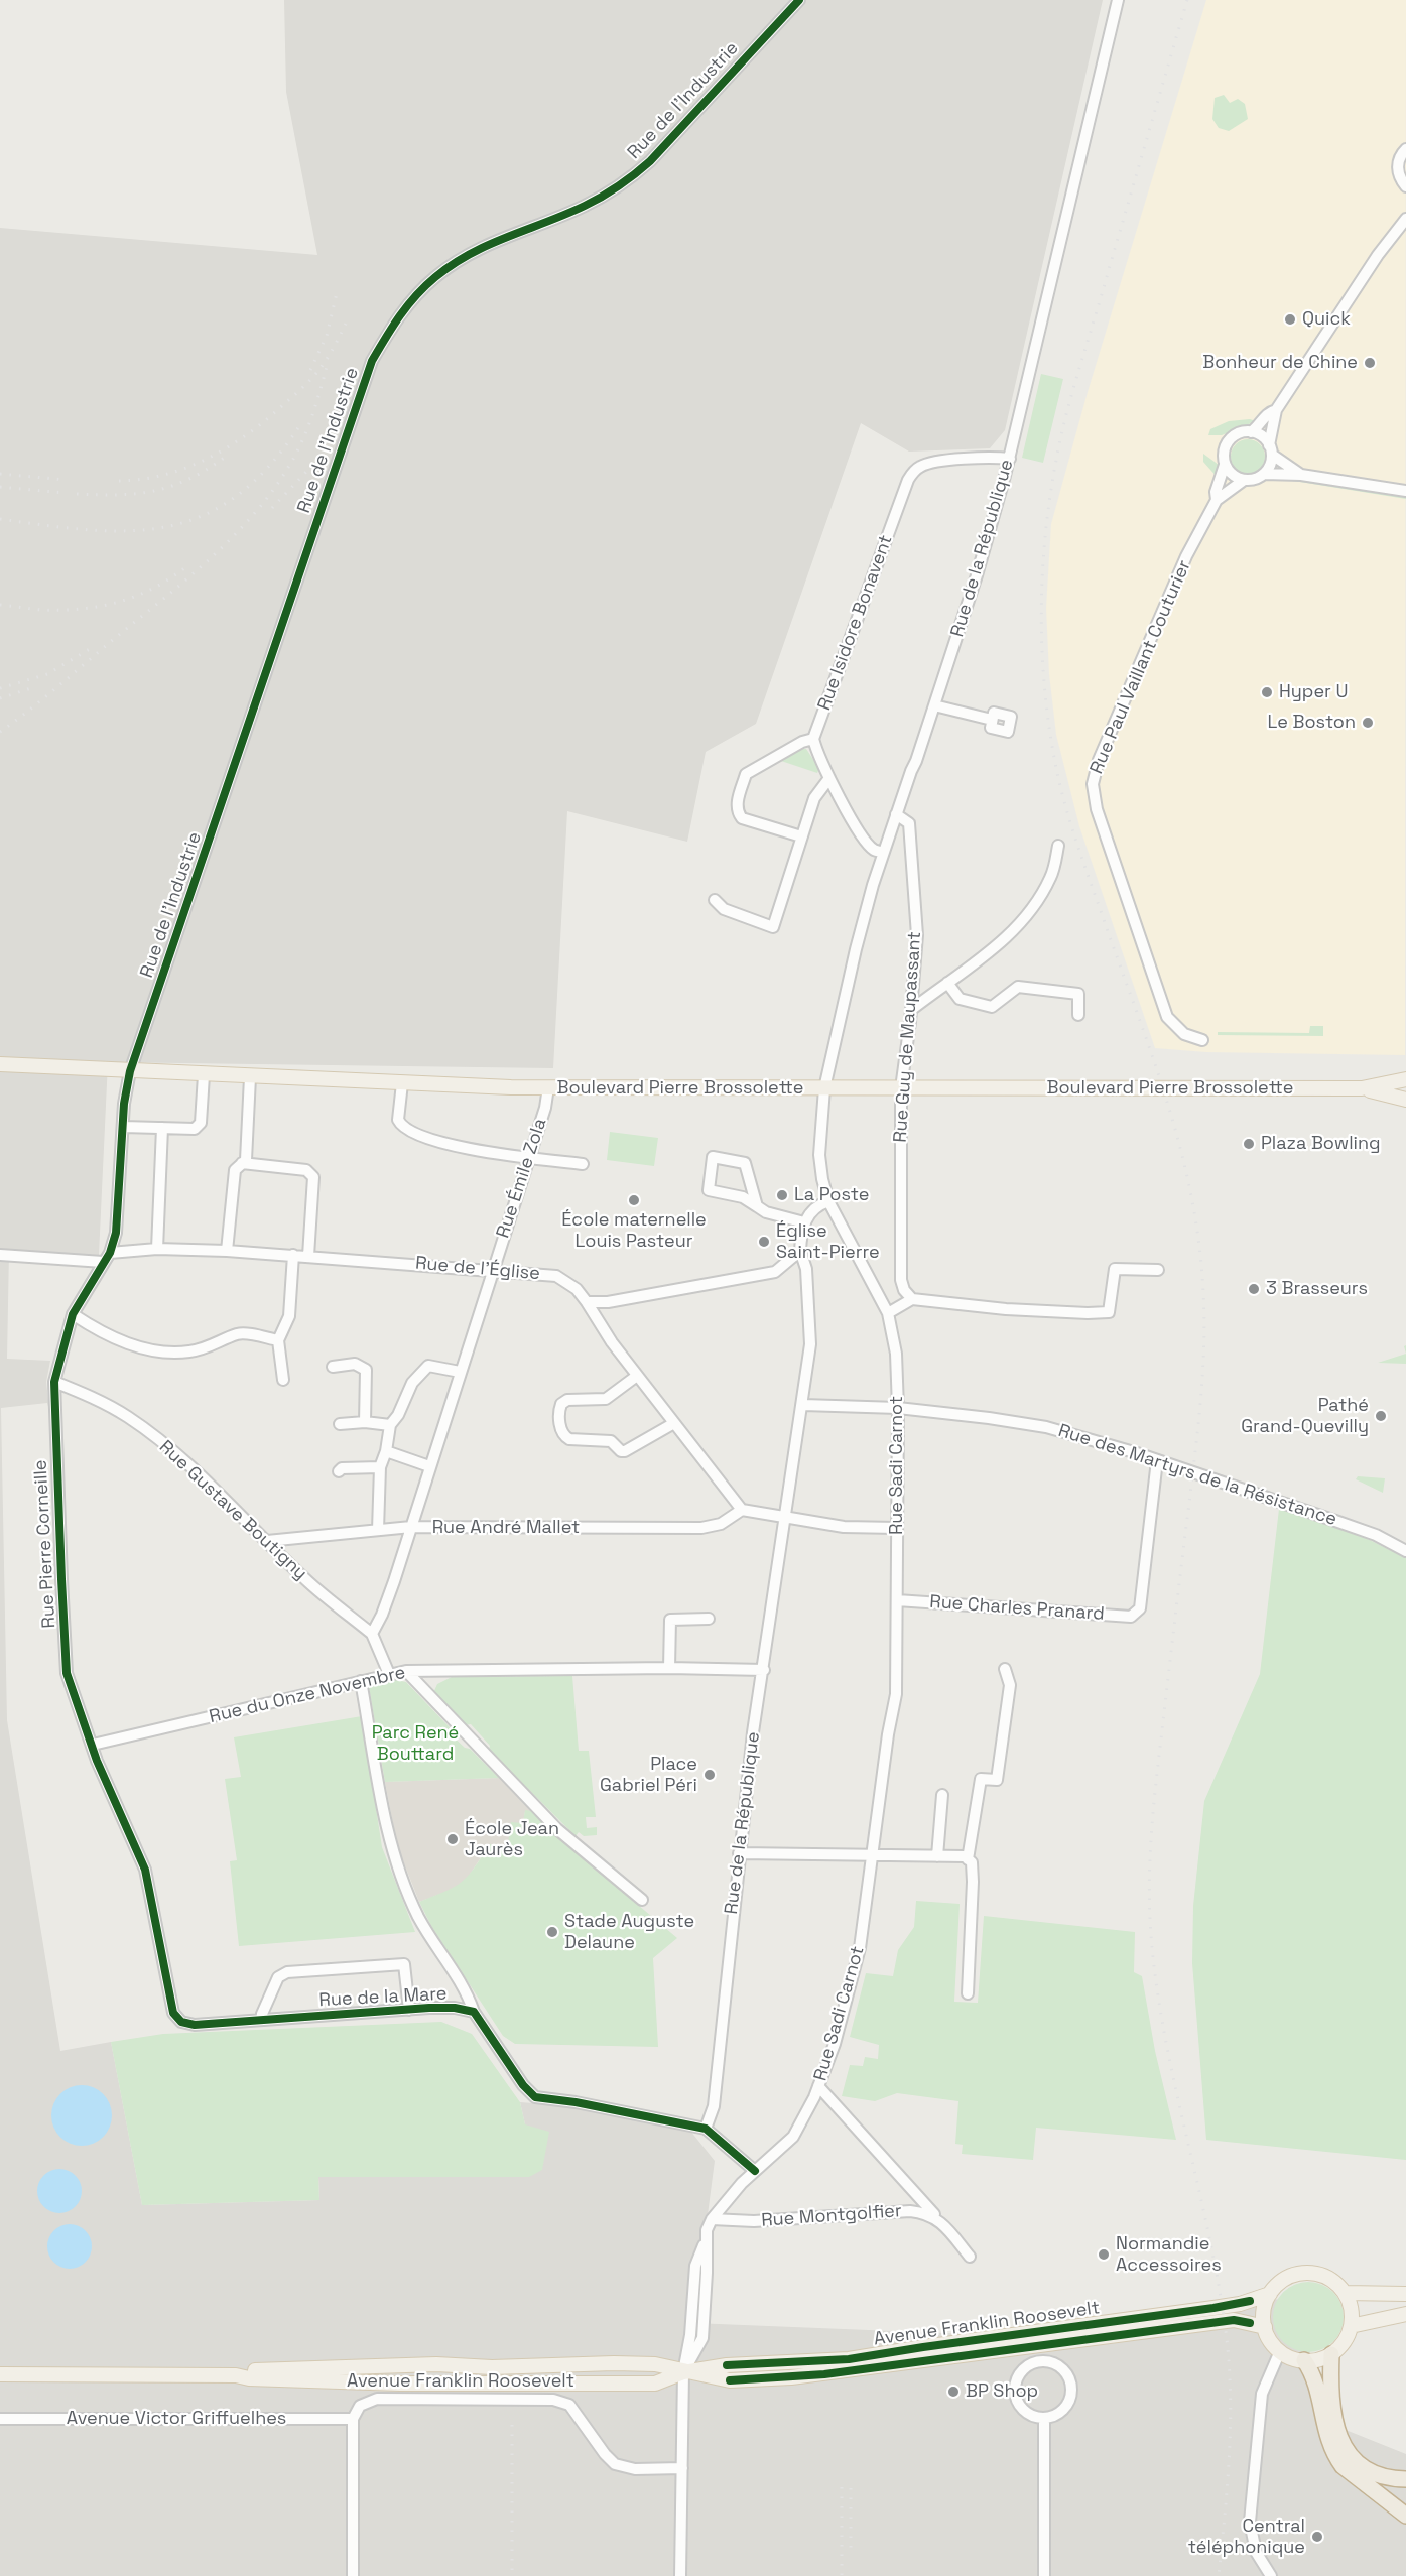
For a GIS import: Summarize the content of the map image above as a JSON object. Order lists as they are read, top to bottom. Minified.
{"streets":{"main road":["Boulevard Pierre Brossolette","Avenue Franklin Roosevelt"],"street":["Rue de l'Industrie","Rue de la République","Rue Isidore Bonavent","Rue Paul Vaillant Couturier","Rue Guy de Maupassant","Rue Émile Zola","Rue de l'Église","Rue Sadi Carnot","Rue des Martyrs de la Résistance","Rue Gustave Boutigny","Rue André Mallet","Rue Pierre Corneille","Rue Charles Pranard","Rue du Onze Novembre","Rue de la Mare","Rue Montgolfier","Avenue Victor Griffuelhes"]},"crossings":[["Rue de l'Industrie","Boulevard Pierre Brossolette"],["Rue de l'Industrie","Rue Pierre Corneille"],["Rue de la République","Rue Isidore Bonavent"],["Rue de la République","Rue Guy de Maupassant"],["Rue de la République","Boulevard Pierre Brossolette"],["Rue de la République","Rue Sadi Carnot"],["Rue de la République","Rue des Martyrs de la Résistance"],["Rue de la République","Rue du Onze Novembre"],["Rue de la République","Rue de la Mare"],["Rue Guy de Maupassant","Boulevard Pierre Brossolette"],["Boulevard Pierre Brossolette","Rue Émile Zola"],["Boulevard Pierre Brossolette","Rue Sadi Carnot"],["Boulevard Pierre Brossolette","Rue Pierre Corneille"],["Rue Émile Zola","Rue de l'Église"],["Rue Émile Zola","Rue Gustave Boutigny"],["Rue Émile Zola","Rue André Mallet"],["Rue de l'Église","Rue André Mallet"],["Rue de l'Église","Rue Pierre Corneille"],["Rue Sadi Carnot","Rue des Martyrs de la Résistance"],["Rue Sadi Carnot","Rue Charles Pranard"],["Rue Sadi Carnot","Rue de la Mare"],["Rue Sadi Carnot","Rue Montgolfier"],["Rue des Martyrs de la Résistance","Rue Charles Pranard"],["Rue Gustave Boutigny","Rue André Mallet"],["Rue Gustave Boutigny","Rue Pierre Corneille"],["Rue Pierre Corneille","Rue du Onze Novembre"],["Rue Pierre Corneille","Rue de la Mare"]],"parks":["Parc René Bouttard"],"places":["Quick","Bonheur de Chine","Hyper U","Le Boston","Plaza Bowling","La Poste","École maternelle Louis Pasteur","Église Saint-Pierre","3 Brasseurs","Pathé Grand-Quevilly","Place Gabriel Péri","École Jean Jaurès","Stade Auguste Delaune","Normandie Accessoires","BP Shop","Central téléphonique"]}
